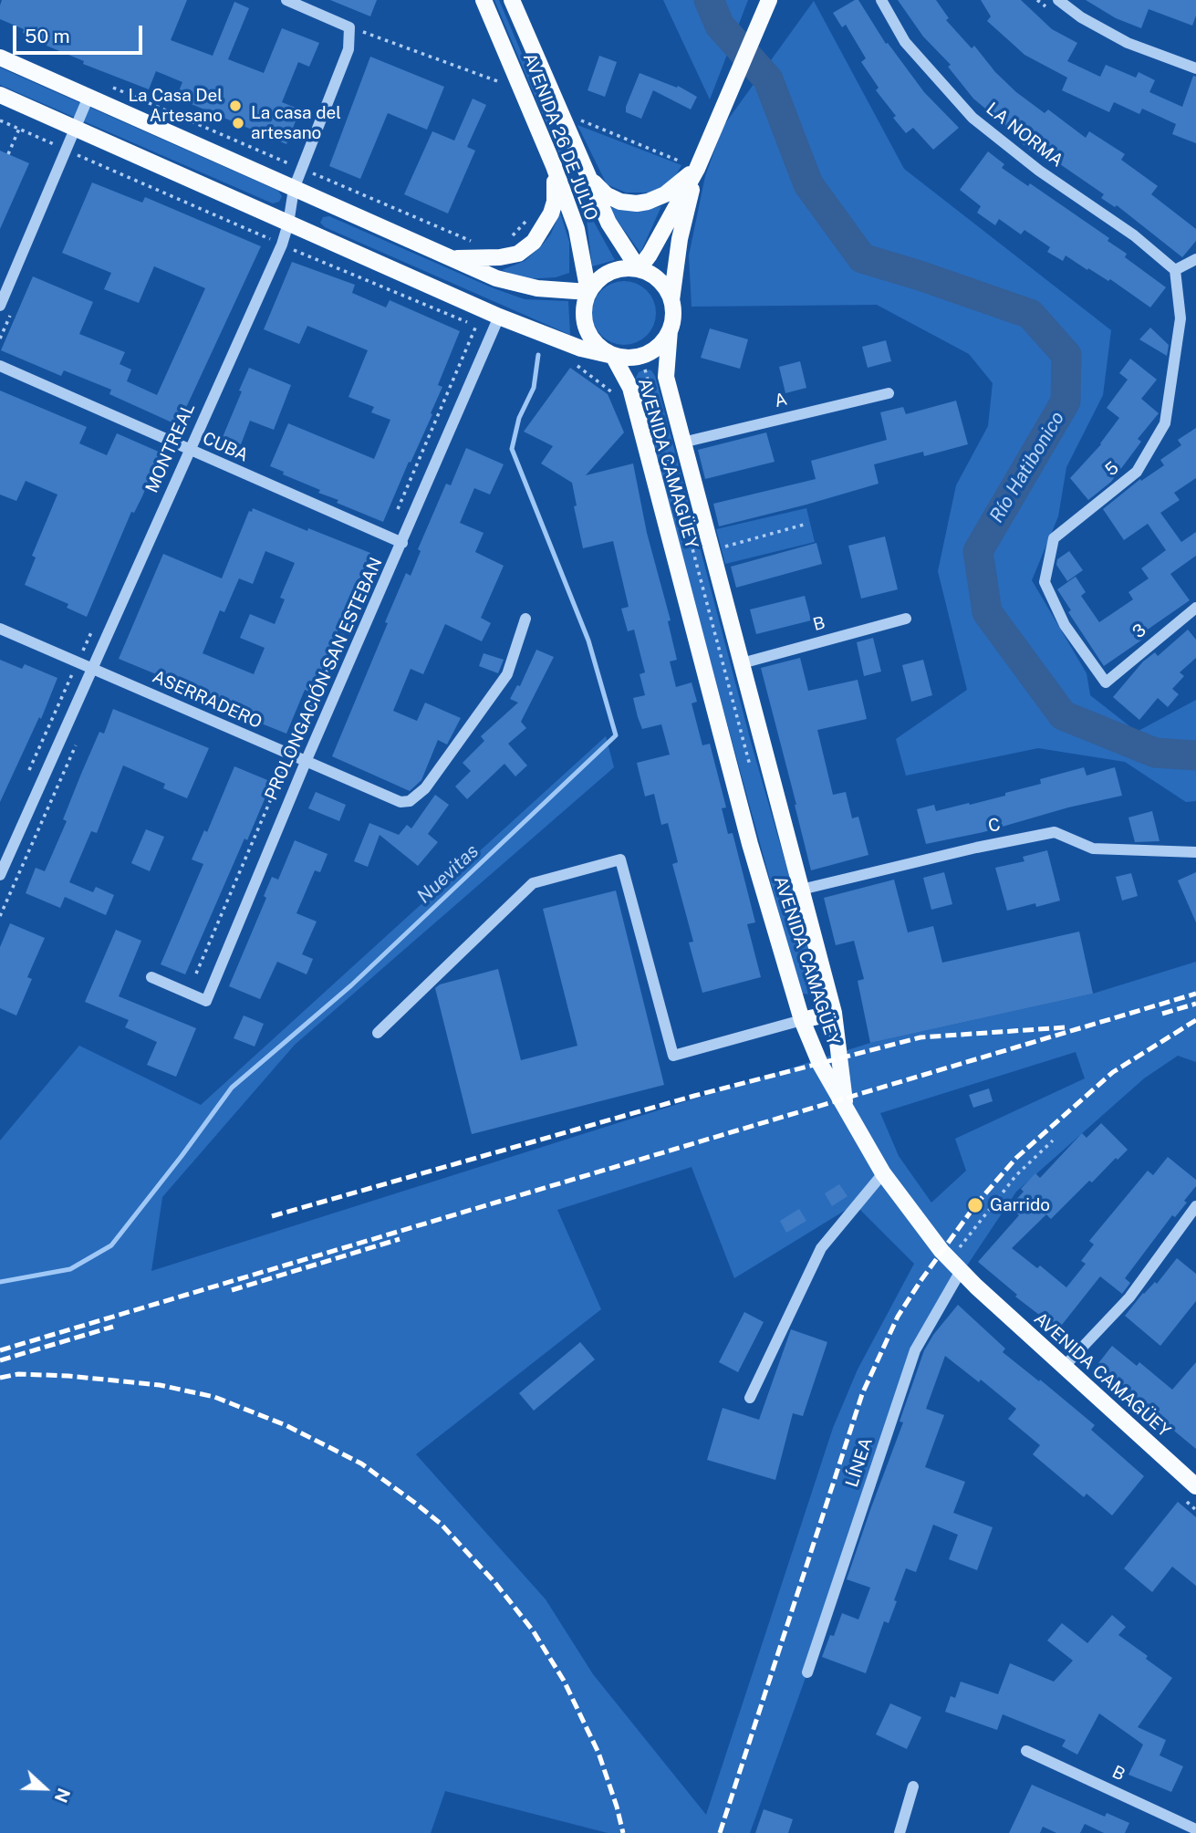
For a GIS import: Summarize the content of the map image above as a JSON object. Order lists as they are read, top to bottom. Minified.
{"streets":{"main road":["AVENIDA 26 DE JULIO","AVENIDA CAMAGÜEY"],"street":["LA NORMA","A","CUBA","MONTREAL","5","B","3","PROLONGACIÓN SAN ESTEBAN","ASERRADERO","C","LÍNEA"]},"crossings":[["LA NORMA","5"],["AVENIDA 26 DE JULIO","AVENIDA CAMAGÜEY"],["A","AVENIDA CAMAGÜEY"],["CUBA","MONTREAL"],["CUBA","PROLONGACIÓN SAN ESTEBAN"],["MONTREAL","ASERRADERO"],["AVENIDA CAMAGÜEY","B"],["AVENIDA CAMAGÜEY","C"],["AVENIDA CAMAGÜEY","LÍNEA"],["5","3"],["PROLONGACIÓN SAN ESTEBAN","ASERRADERO"]],"water":["Río Hatibonico","Nuevitas"],"places":["La Casa Del Artesano","La casa del artesano","Garrido"],"scale_bar":"50 m","north":"right"}
